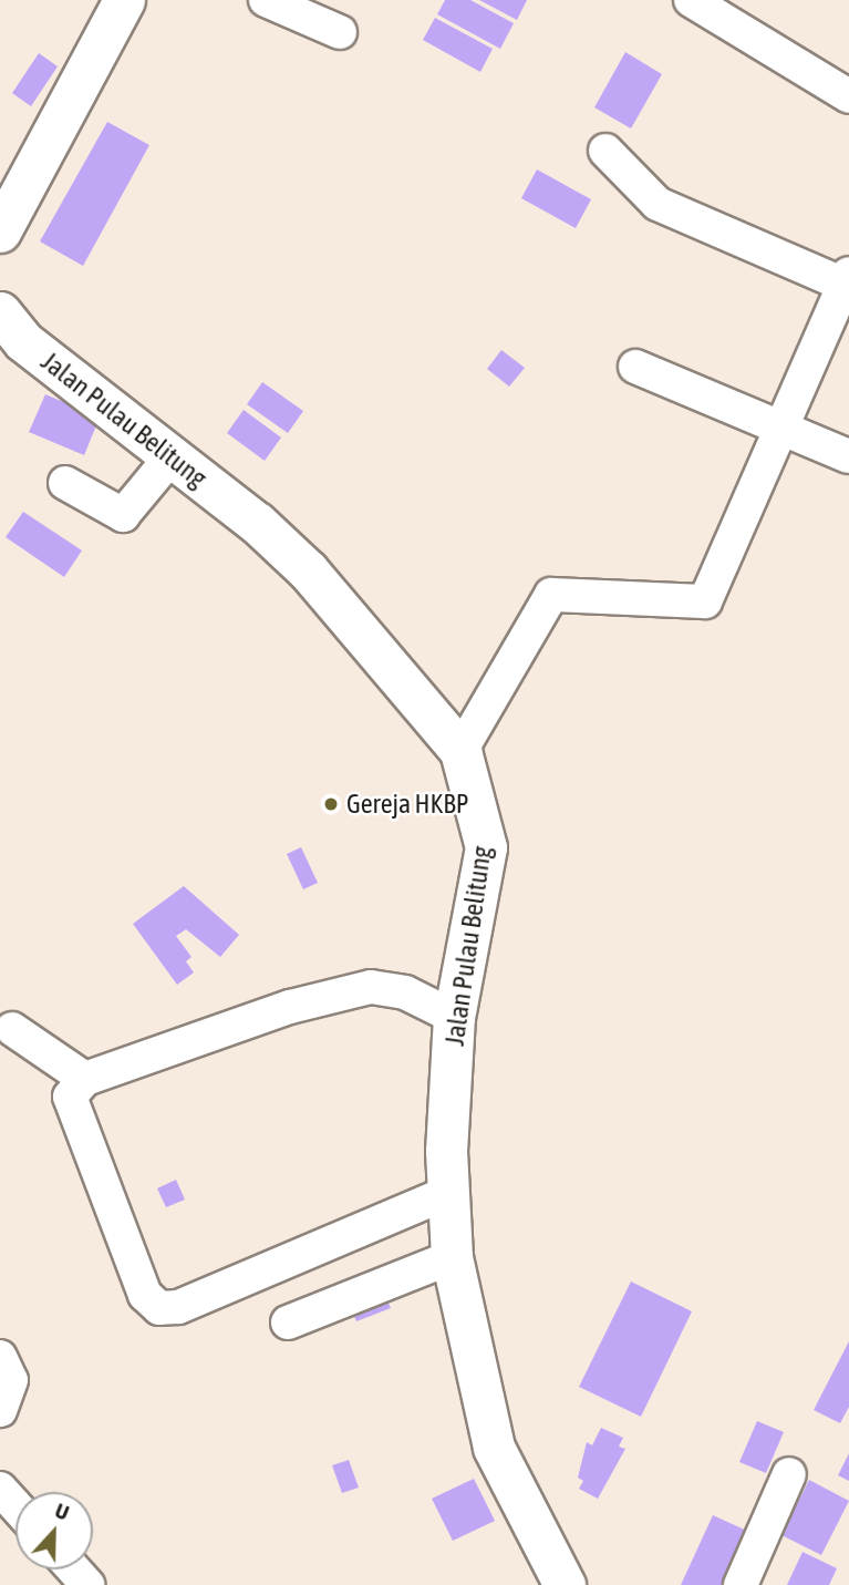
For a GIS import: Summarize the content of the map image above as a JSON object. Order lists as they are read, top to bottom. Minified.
{"streets":{"street":["Jalan Pulau Belitung"]},"places":["Gereja HKBP"],"north":"top"}
